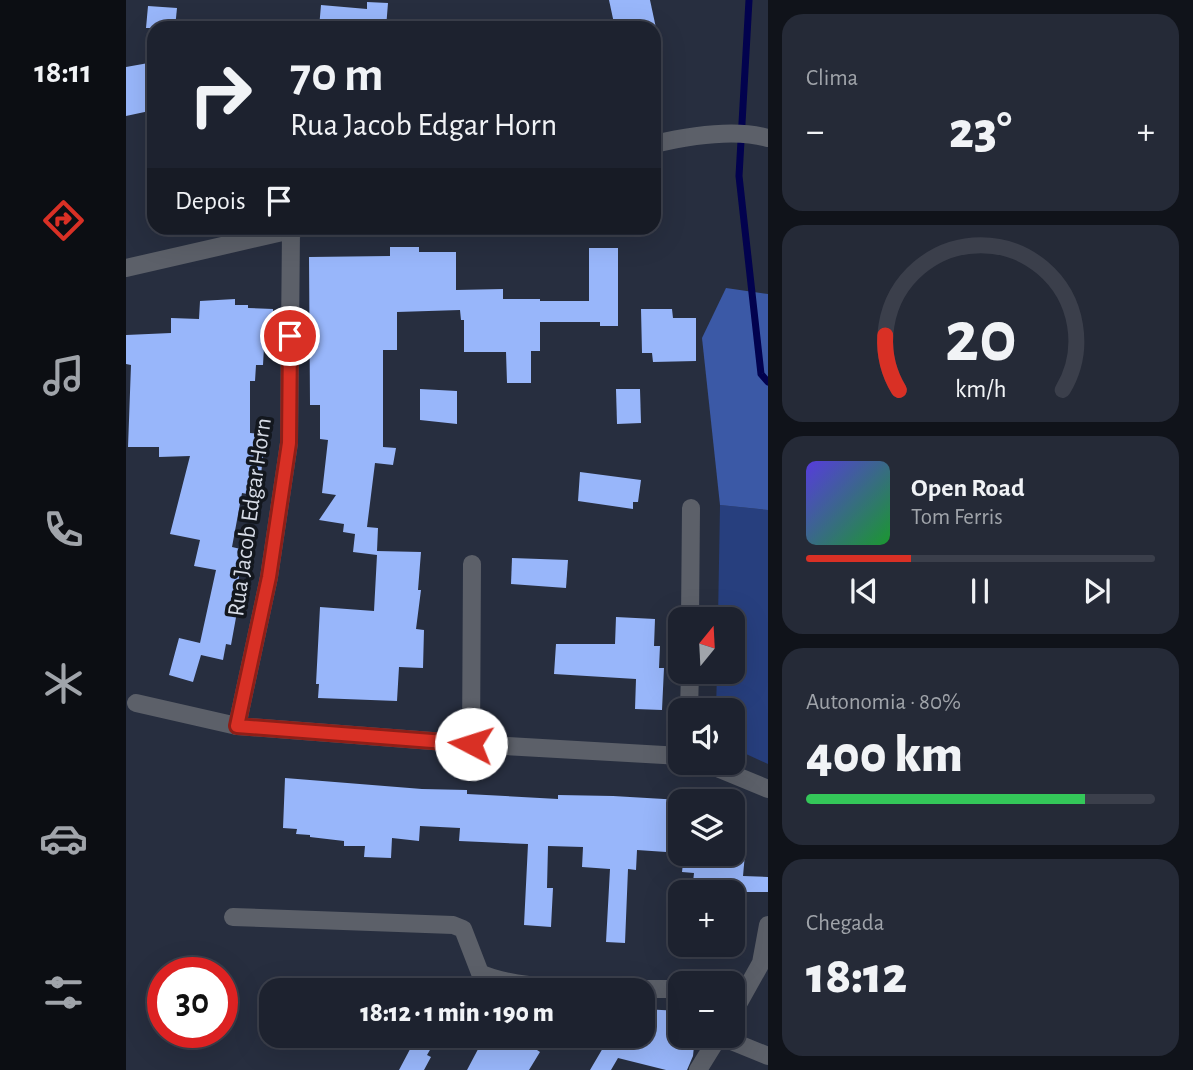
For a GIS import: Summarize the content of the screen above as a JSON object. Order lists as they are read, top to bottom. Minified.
{"streets":{"street":["Rua Jacob Edgar Horn"]},"north":"top","page":{"tabs":"18:11","tile":["Clima",["Autonomia · 80%","400 km"],["Chegada","18:12"]],"turn":["70 m","Rua Jacob Edgar Horn"],"heat":["−","23°","+"],"then":"Depois","song":["Open Road","Tom Ferris"],"map_buttons":["+","−"],"limit":"30","trip":"18:12 · 1 min · 190 m","gauge":["20","km/h"]}}
